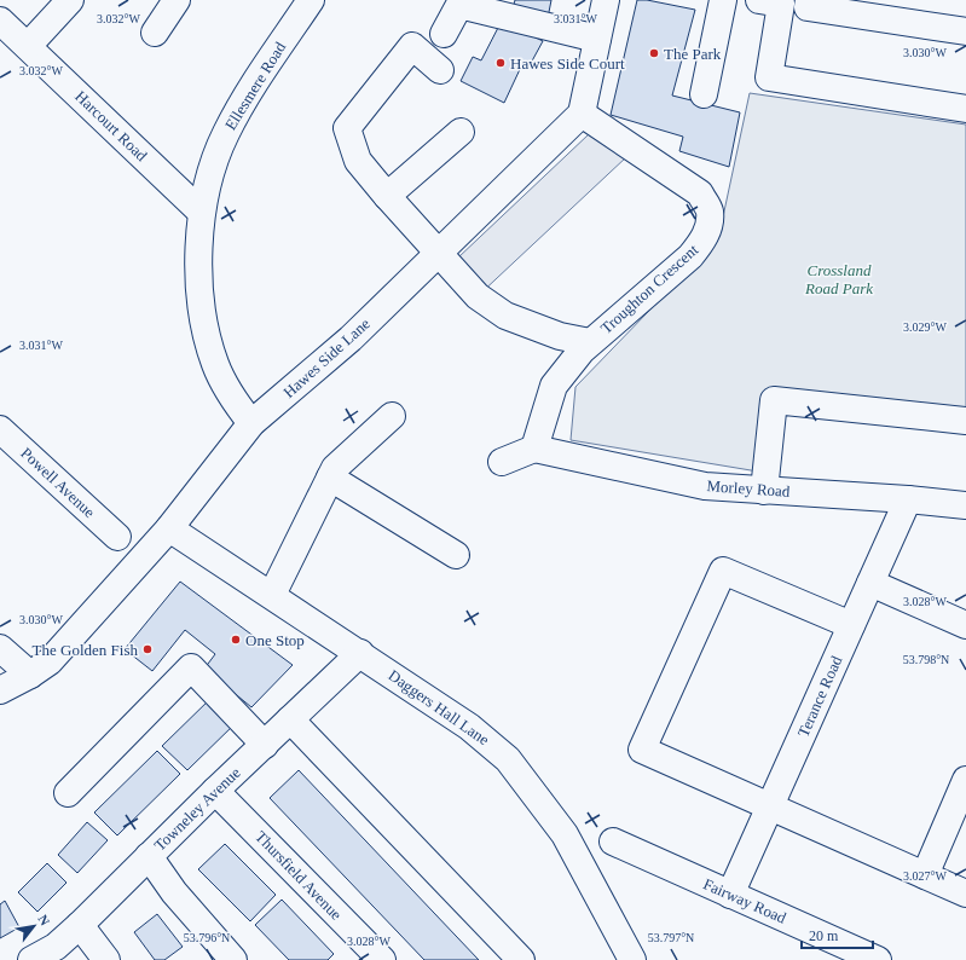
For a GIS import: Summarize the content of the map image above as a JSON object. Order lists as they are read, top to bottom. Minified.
{"streets":{"street":["Ellesmere Road","Harcourt Road","Troughton Crescent","Hawes Side Lane","Powell Avenue","Morley Road","Terance Road","Daggers Hall Lane","Towneley Avenue","Thursfield Avenue","Fairway Road"]},"crossings":[["Ellesmere Road","Harcourt Road"],["Ellesmere Road","Hawes Side Lane"],["Troughton Crescent","Hawes Side Lane"],["Troughton Crescent","Morley Road"],["Hawes Side Lane","Daggers Hall Lane"],["Morley Road","Terance Road"],["Terance Road","Fairway Road"],["Daggers Hall Lane","Towneley Avenue"],["Towneley Avenue","Thursfield Avenue"]],"parks":["Crossland Road Park"],"places":["The Park","Hawes Side Court","One Stop","The Golden Fish"],"scale_bar":"20 m","north":"top right","coordinates":["3.032°W","3.031°W","3.030°W","3.029°W","3.028°W","53.798°N","3.027°W","53.796°N","53.797°N"]}
